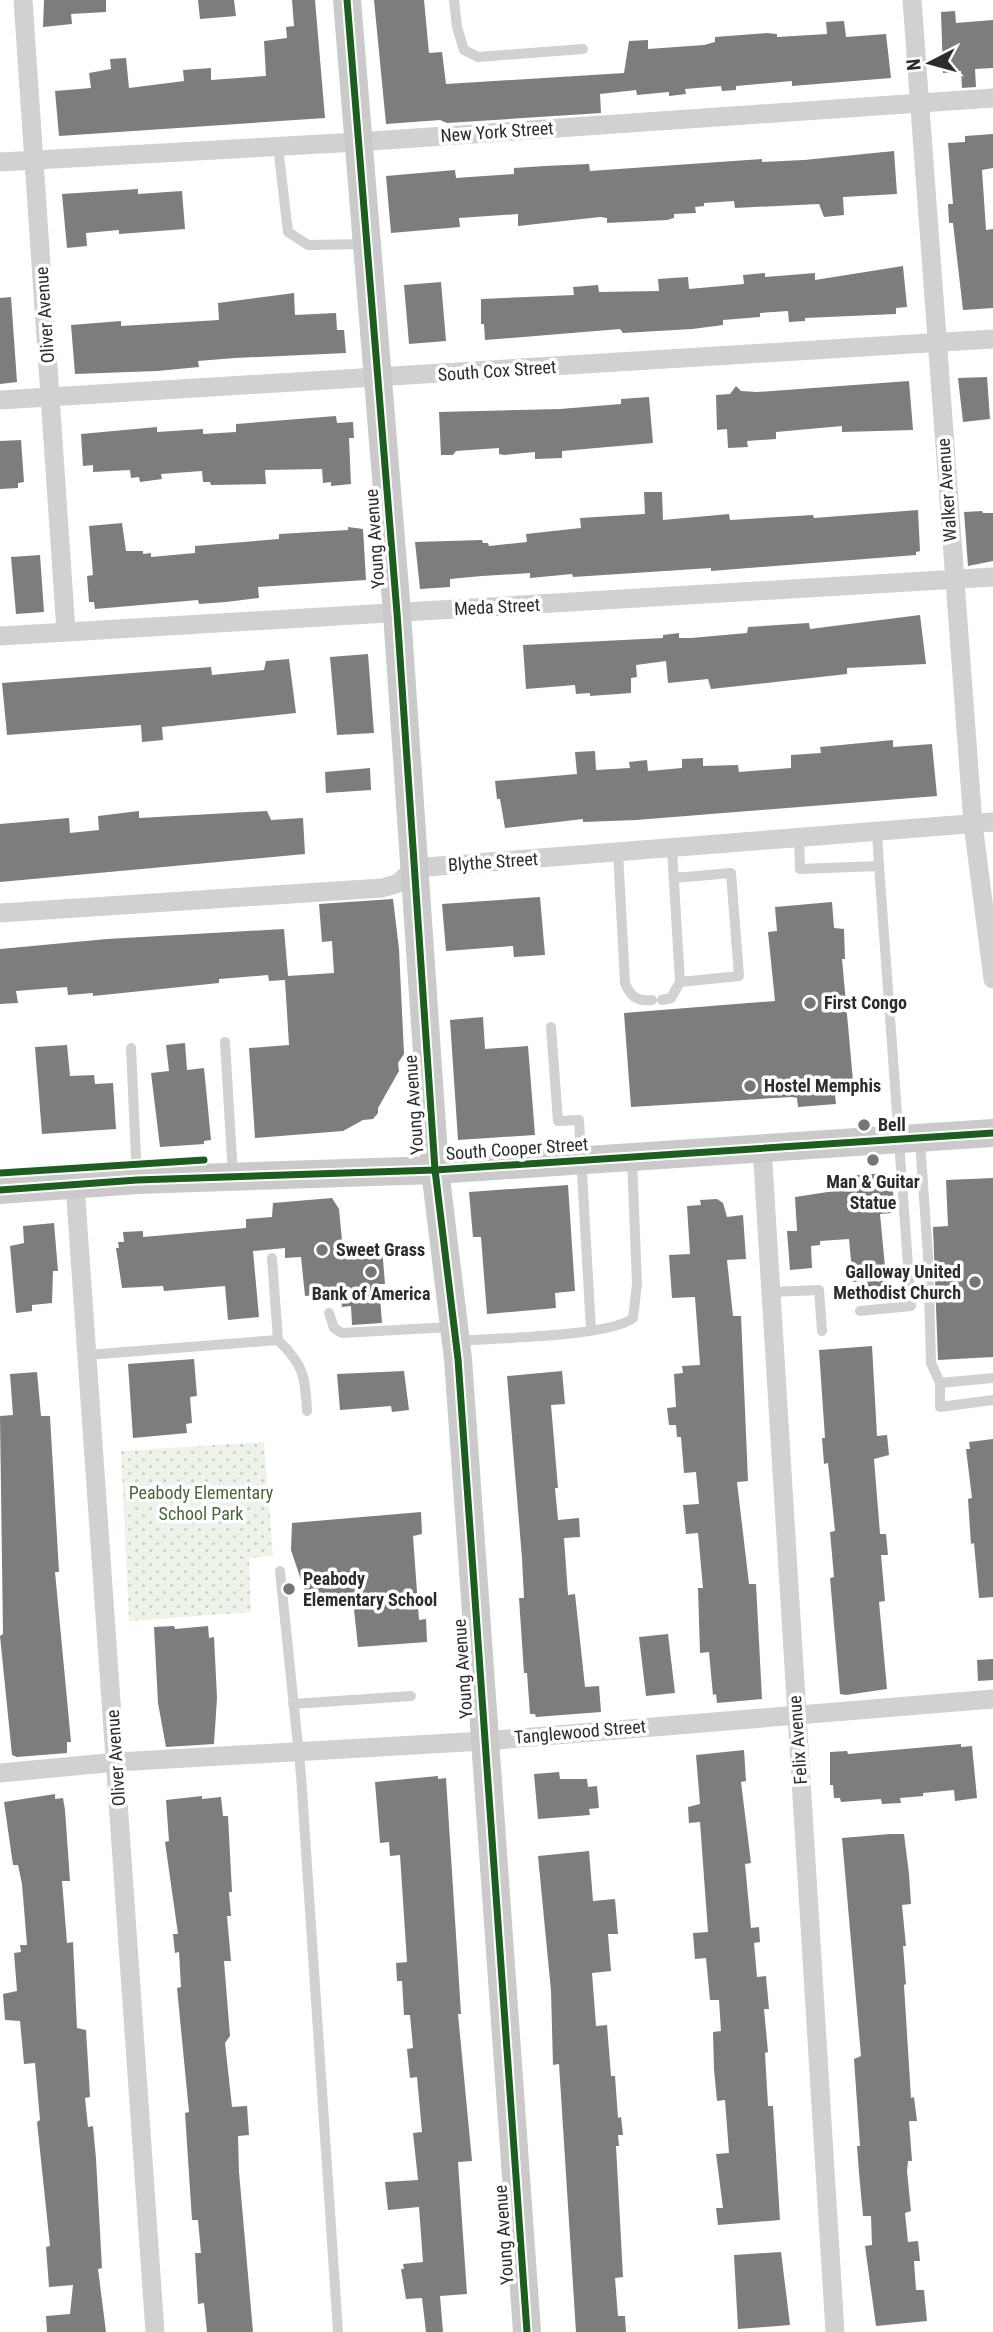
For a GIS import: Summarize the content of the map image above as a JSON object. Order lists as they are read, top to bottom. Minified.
{"streets":{"street":["New York Street","Oliver Avenue","South Cox Street","Walker Avenue","Young Avenue","Meda Street","Blythe Street","South Cooper Street","Tanglewood Street","Felix Avenue"]},"crossings":[["New York Street","Oliver Avenue"],["New York Street","Walker Avenue"],["New York Street","Young Avenue"],["Oliver Avenue","South Cox Street"],["Oliver Avenue","Meda Street"],["Oliver Avenue","South Cooper Street"],["Oliver Avenue","Tanglewood Street"],["South Cox Street","Walker Avenue"],["South Cox Street","Young Avenue"],["Walker Avenue","Meda Street"],["Walker Avenue","Blythe Street"],["Young Avenue","Meda Street"],["Young Avenue","Blythe Street"],["Young Avenue","South Cooper Street"],["Young Avenue","Tanglewood Street"],["South Cooper Street","Felix Avenue"],["Tanglewood Street","Felix Avenue"]],"parks":["Peabody Elementary School Park"],"places":["First Congo","Hostel Memphis","Bell","Man & Guitar Statue","Sweet Grass","Bank of America","Galloway United Methodist Church","Peabody Elementary School"],"north":"left"}
